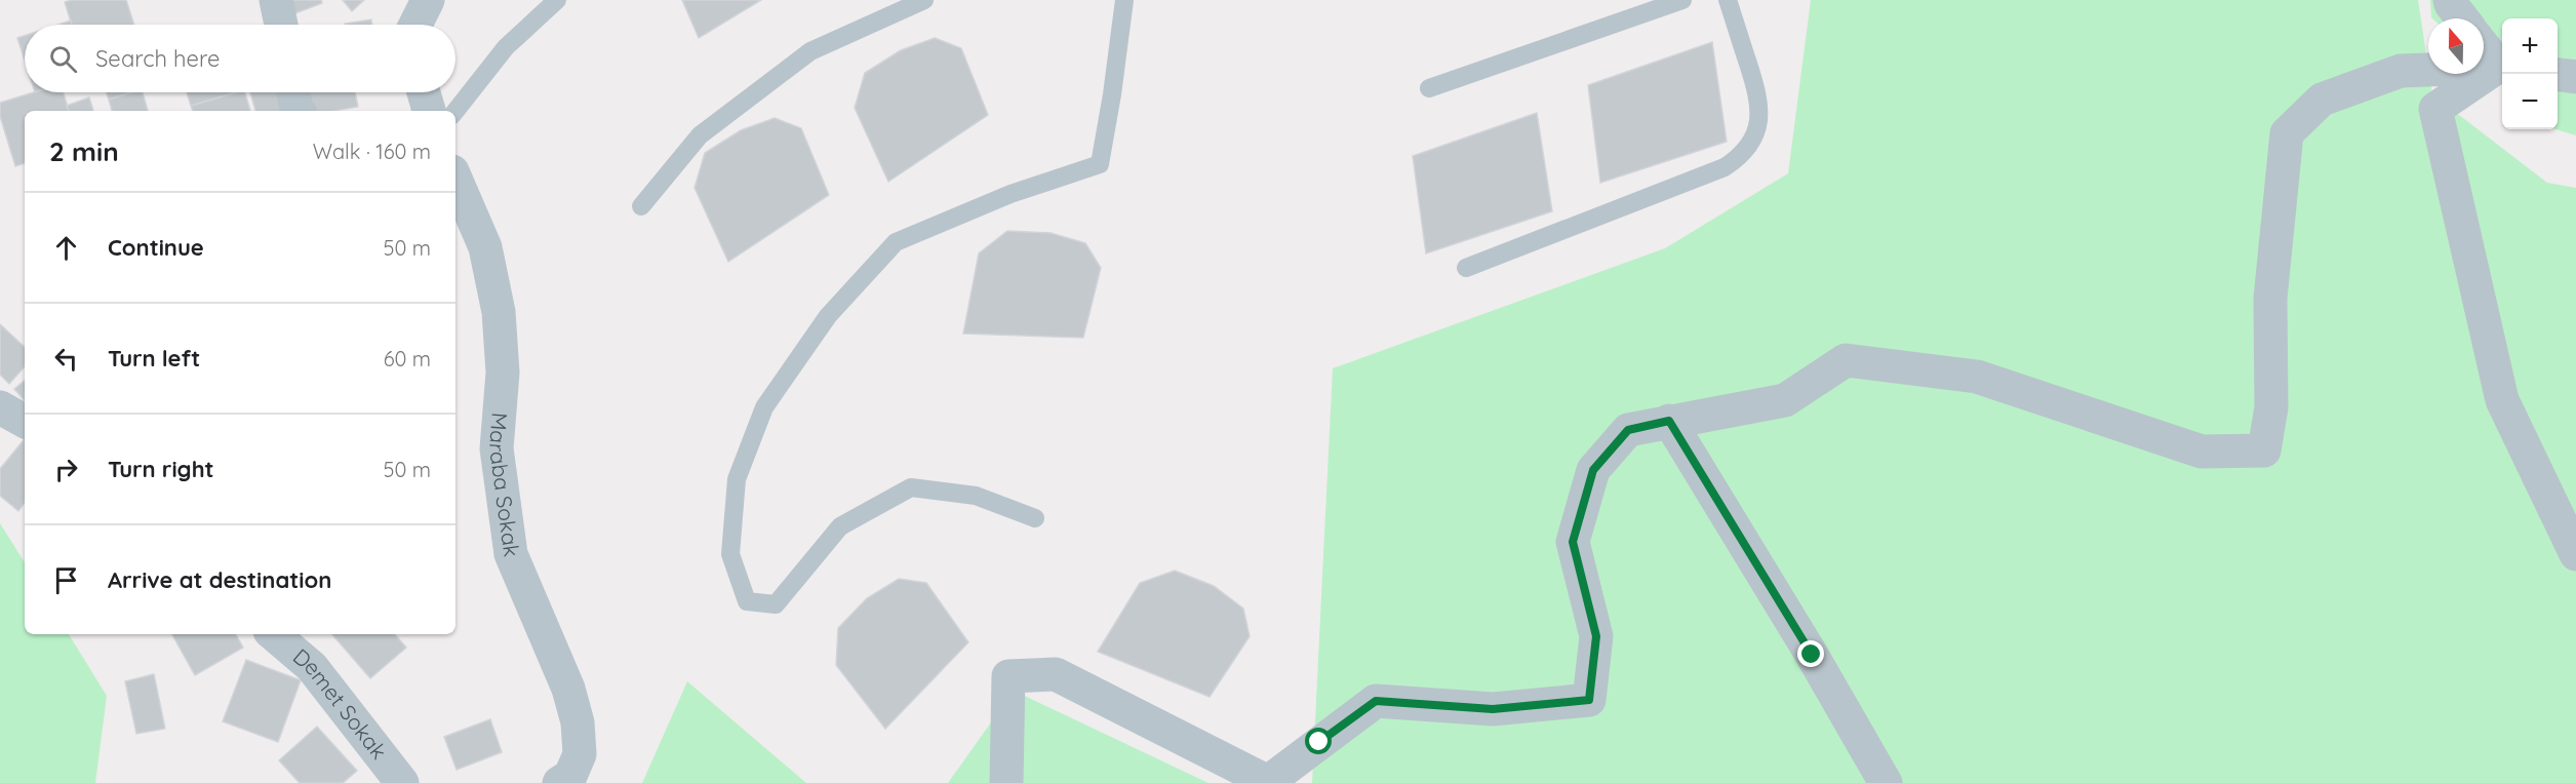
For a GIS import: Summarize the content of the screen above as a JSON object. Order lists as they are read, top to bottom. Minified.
{"streets":{"street":["Maraba Sokak","Demet Sokak"]},"north":"top","page":{"map_buttons":["+","−"],"search":"Search here","heading":["2 min","Walk · 160 m"],"list":[["Continue","50 m"],["Turn left","60 m"],["Turn right","50 m"],"Arrive at destination"]}}
